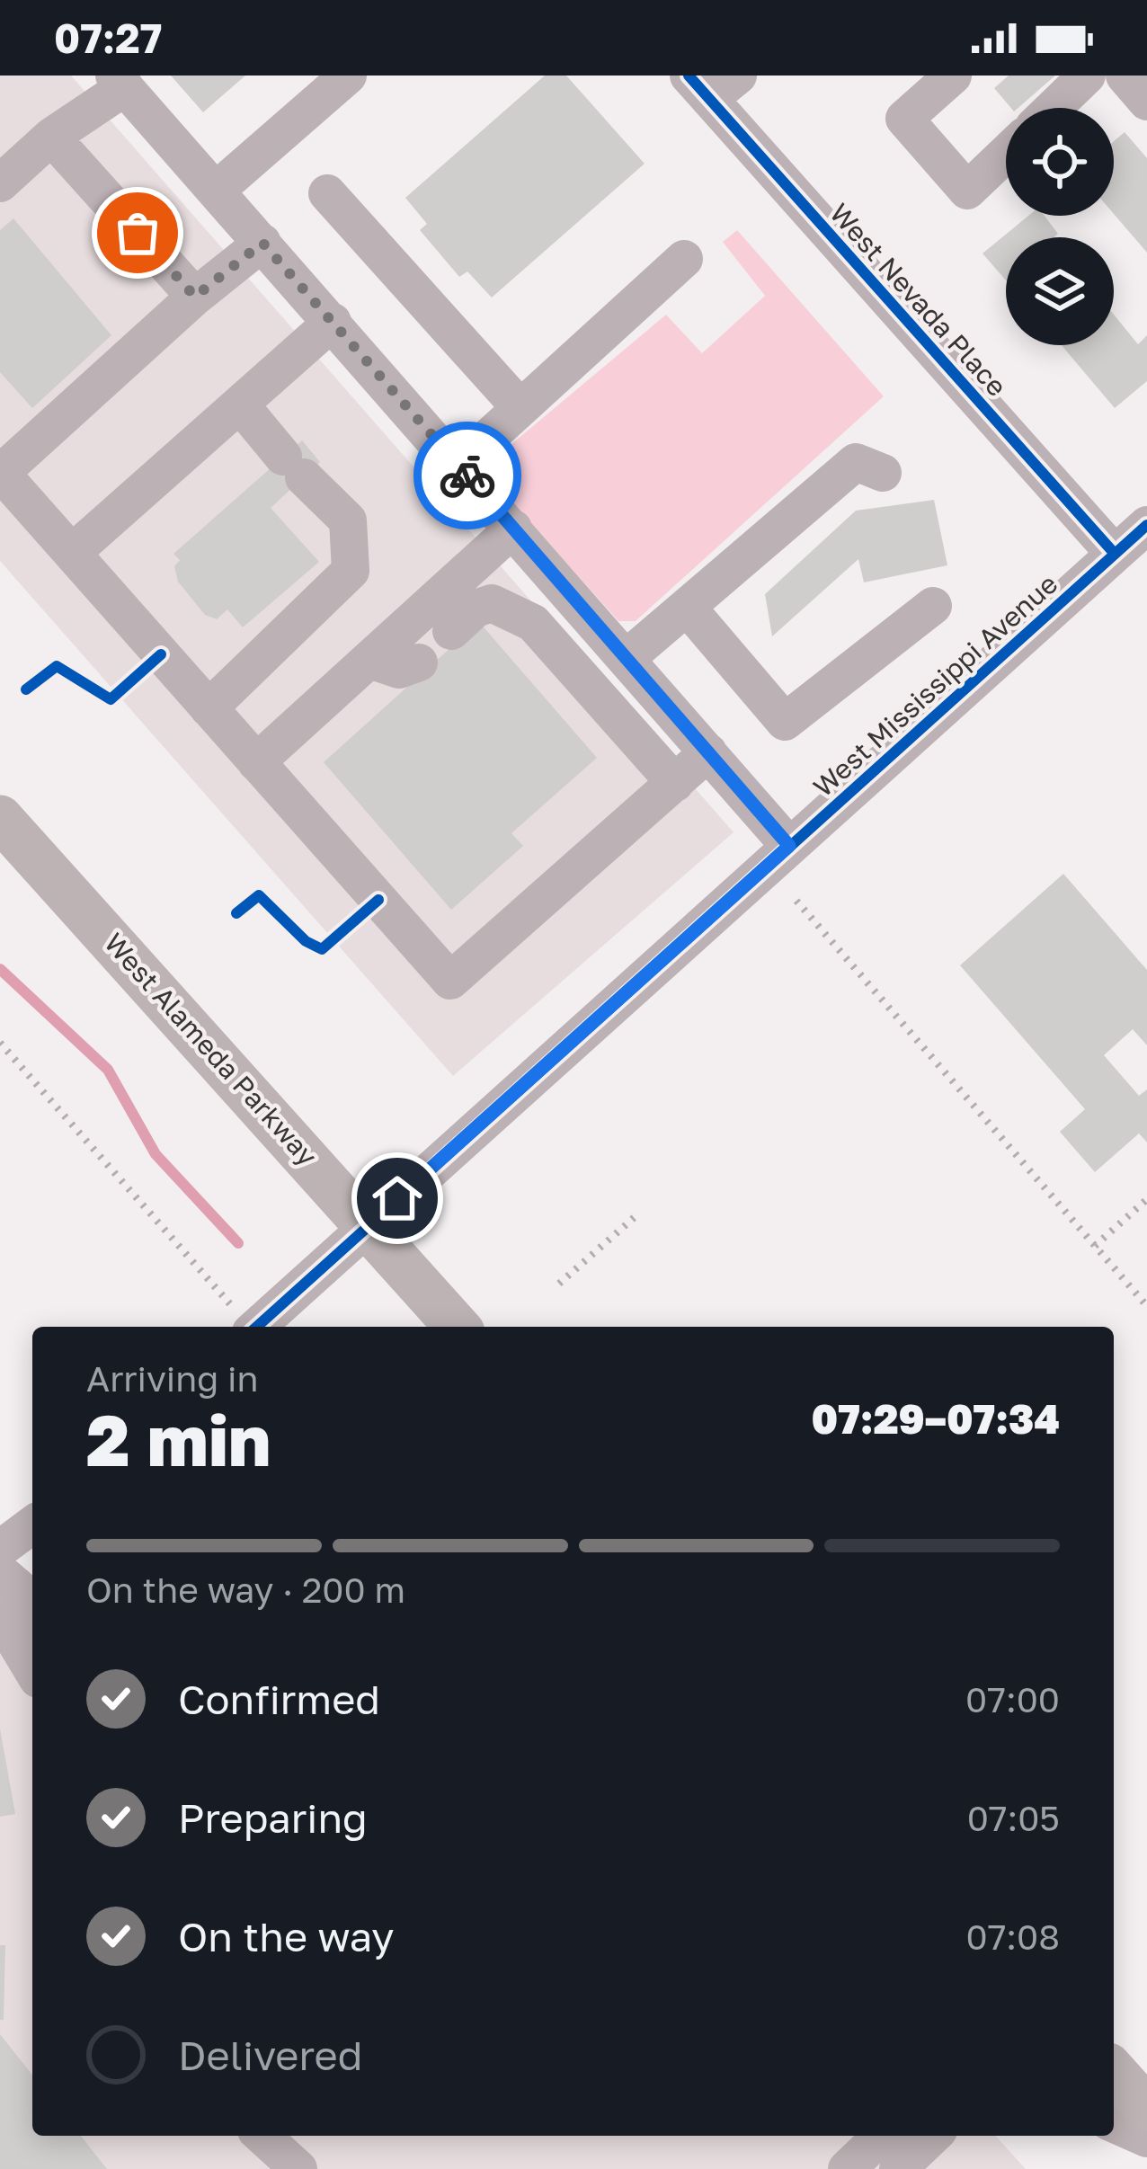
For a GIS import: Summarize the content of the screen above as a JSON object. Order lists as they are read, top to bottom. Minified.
{"streets":{"main road":["West Alameda Parkway"],"street":["West Nevada Place","West Mississippi Avenue"]},"crossings":[["West Nevada Place","West Mississippi Avenue"],["West Mississippi Avenue","West Alameda Parkway"]],"page":{"status":"07:27","heading":["2 min","Arriving in","07:29–07:34"],"bar":"On the way · 200 m","list":[["Confirmed","07:00"],["Preparing","07:05"],["On the way","07:08"],"Delivered"]}}
